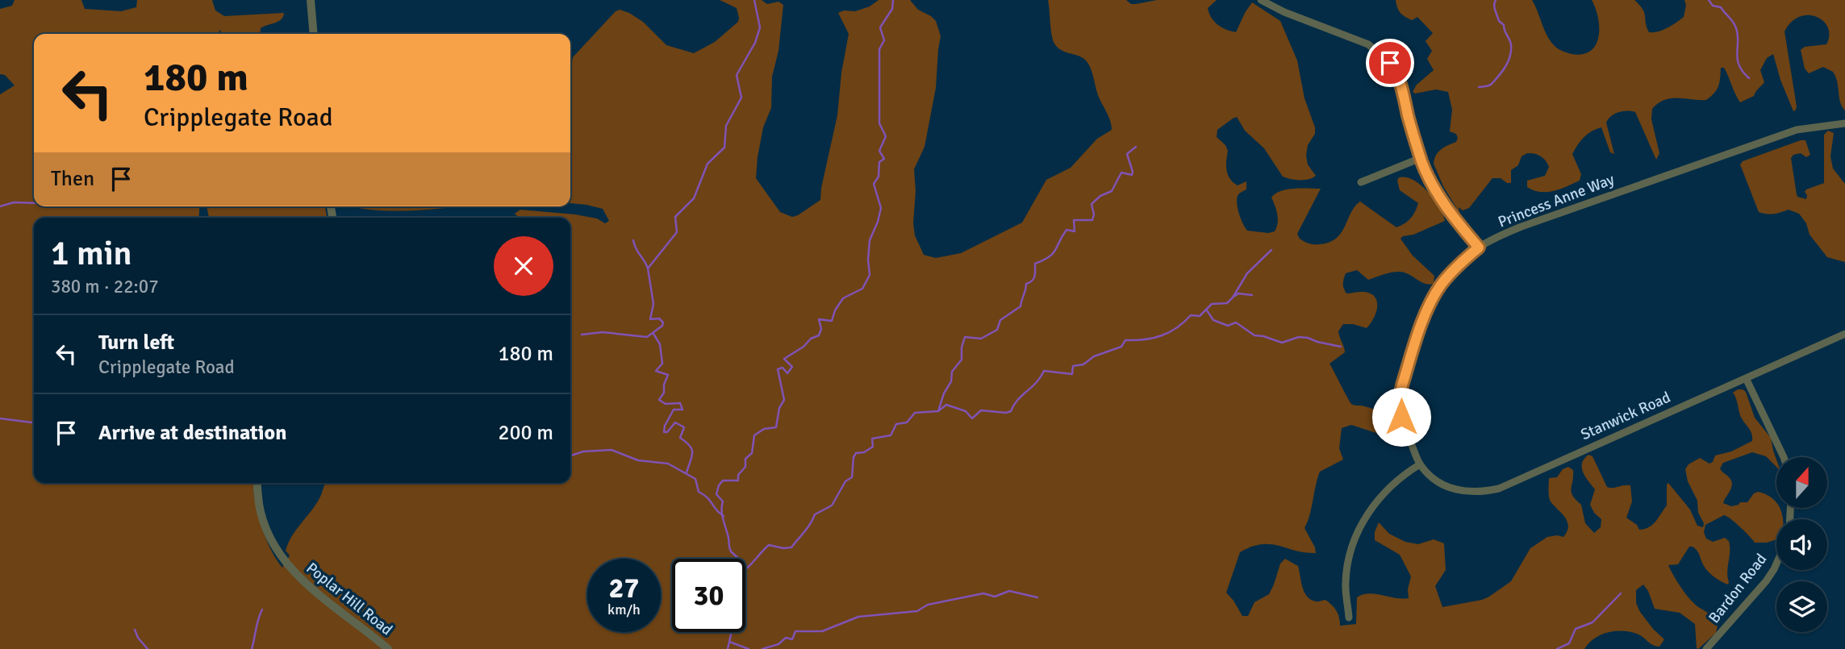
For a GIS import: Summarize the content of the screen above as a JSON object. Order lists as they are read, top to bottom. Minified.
{"streets":{"street":["Princess Anne Way","Stanwick Road","Bardon Road","Poplar Hill Road"]},"crossings":[["Princess Anne Way","Stanwick Road"]],"north":"top","page":{"turn":["180 m","Cripplegate Road"],"then":"Then","heading":["1 min","380 m · 22:07"],"list":[{"name":"Turn left","note":"Cripplegate Road","value":"180 m"},{"name":"Arrive at destination","value":"200 m"}],"speed":"27 km/h","limit":"30"}}
